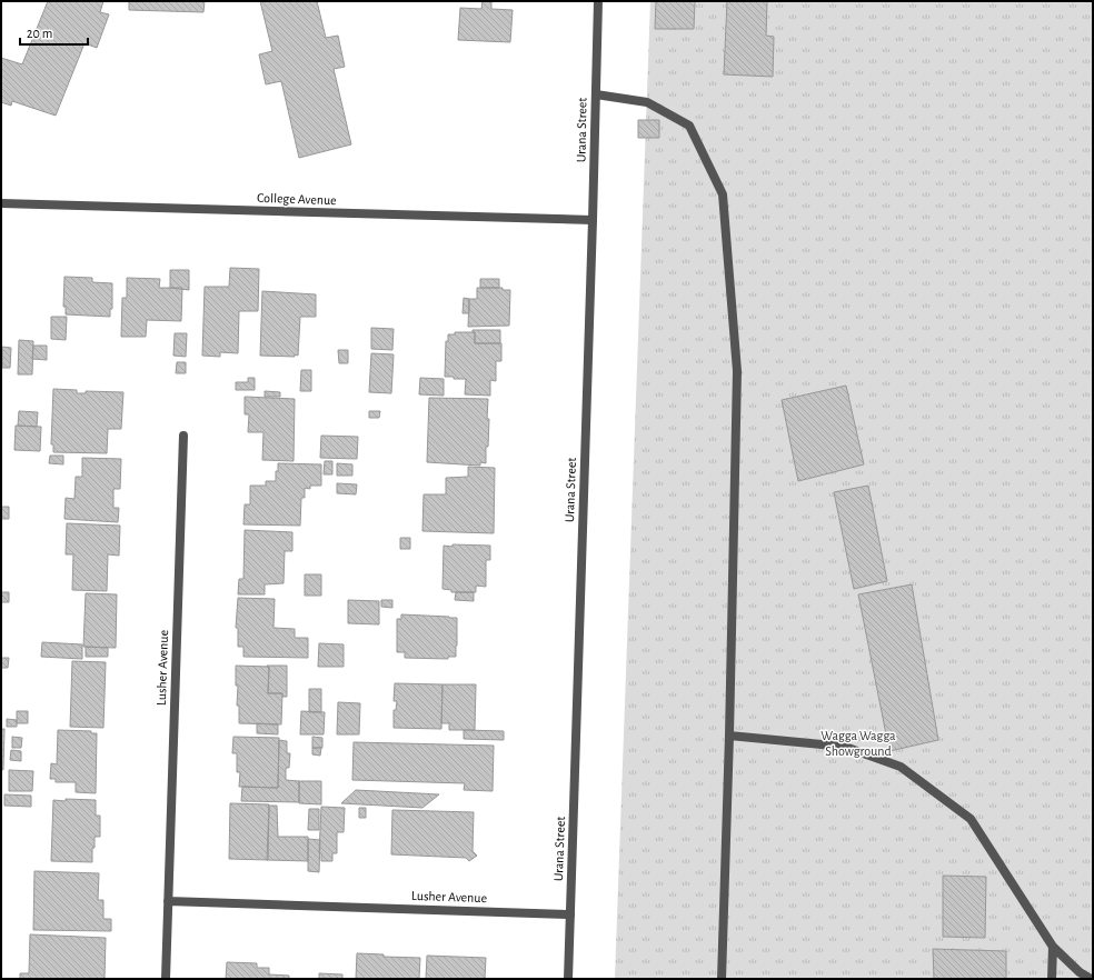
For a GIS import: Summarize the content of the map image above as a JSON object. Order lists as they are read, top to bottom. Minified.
{"streets":{"street":["Urana Street","College Avenue","Lusher Avenue"]},"crossings":[["Urana Street","College Avenue"],["Urana Street","Lusher Avenue"]],"parks":["Wagga Wagga Showground"],"scale_bar":"20 m"}
